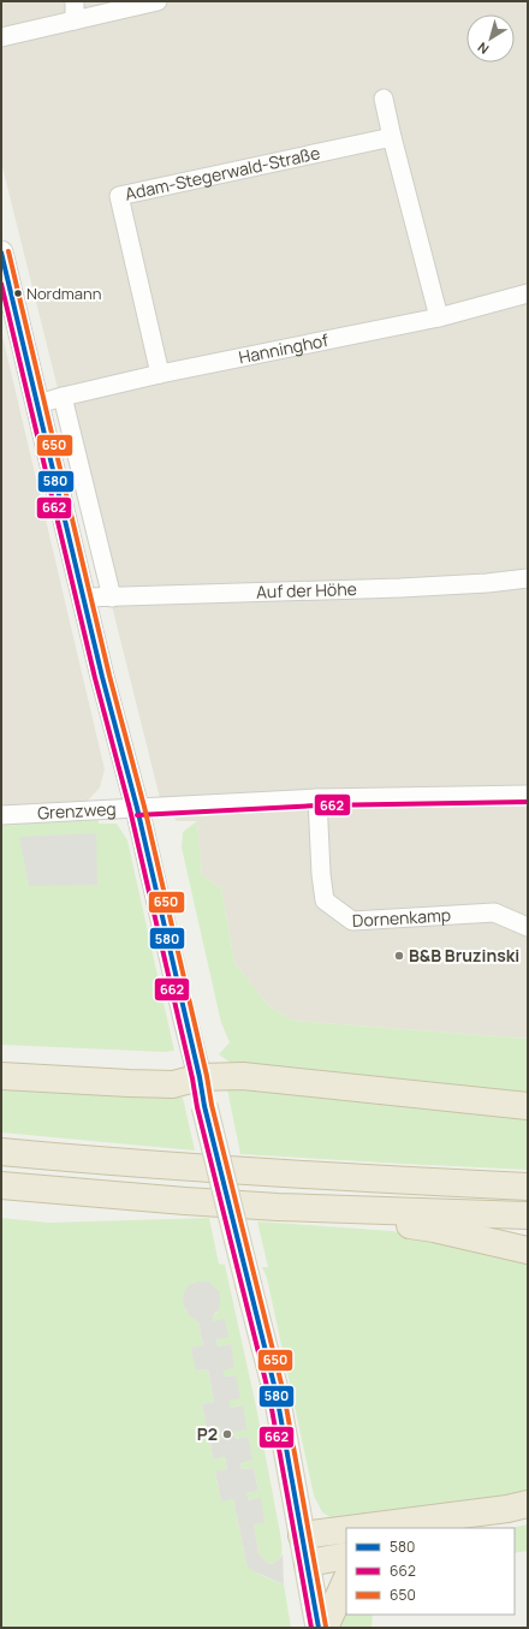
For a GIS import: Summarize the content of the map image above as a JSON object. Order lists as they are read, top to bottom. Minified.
{"streets":{"street":["Adam-Stegerwald-Straße","Hanninghof","Auf der Höhe","Grenzweg","Dornenkamp"]},"crossings":[["Adam-Stegerwald-Straße","Hanninghof"],["Grenzweg","Dornenkamp"]],"places":["Nordmann","B&B Bruzinski","P2"],"lines":["transit line 650","transit line 580","transit line 662"],"legend":["580","662","650"],"north":"bottom left"}
